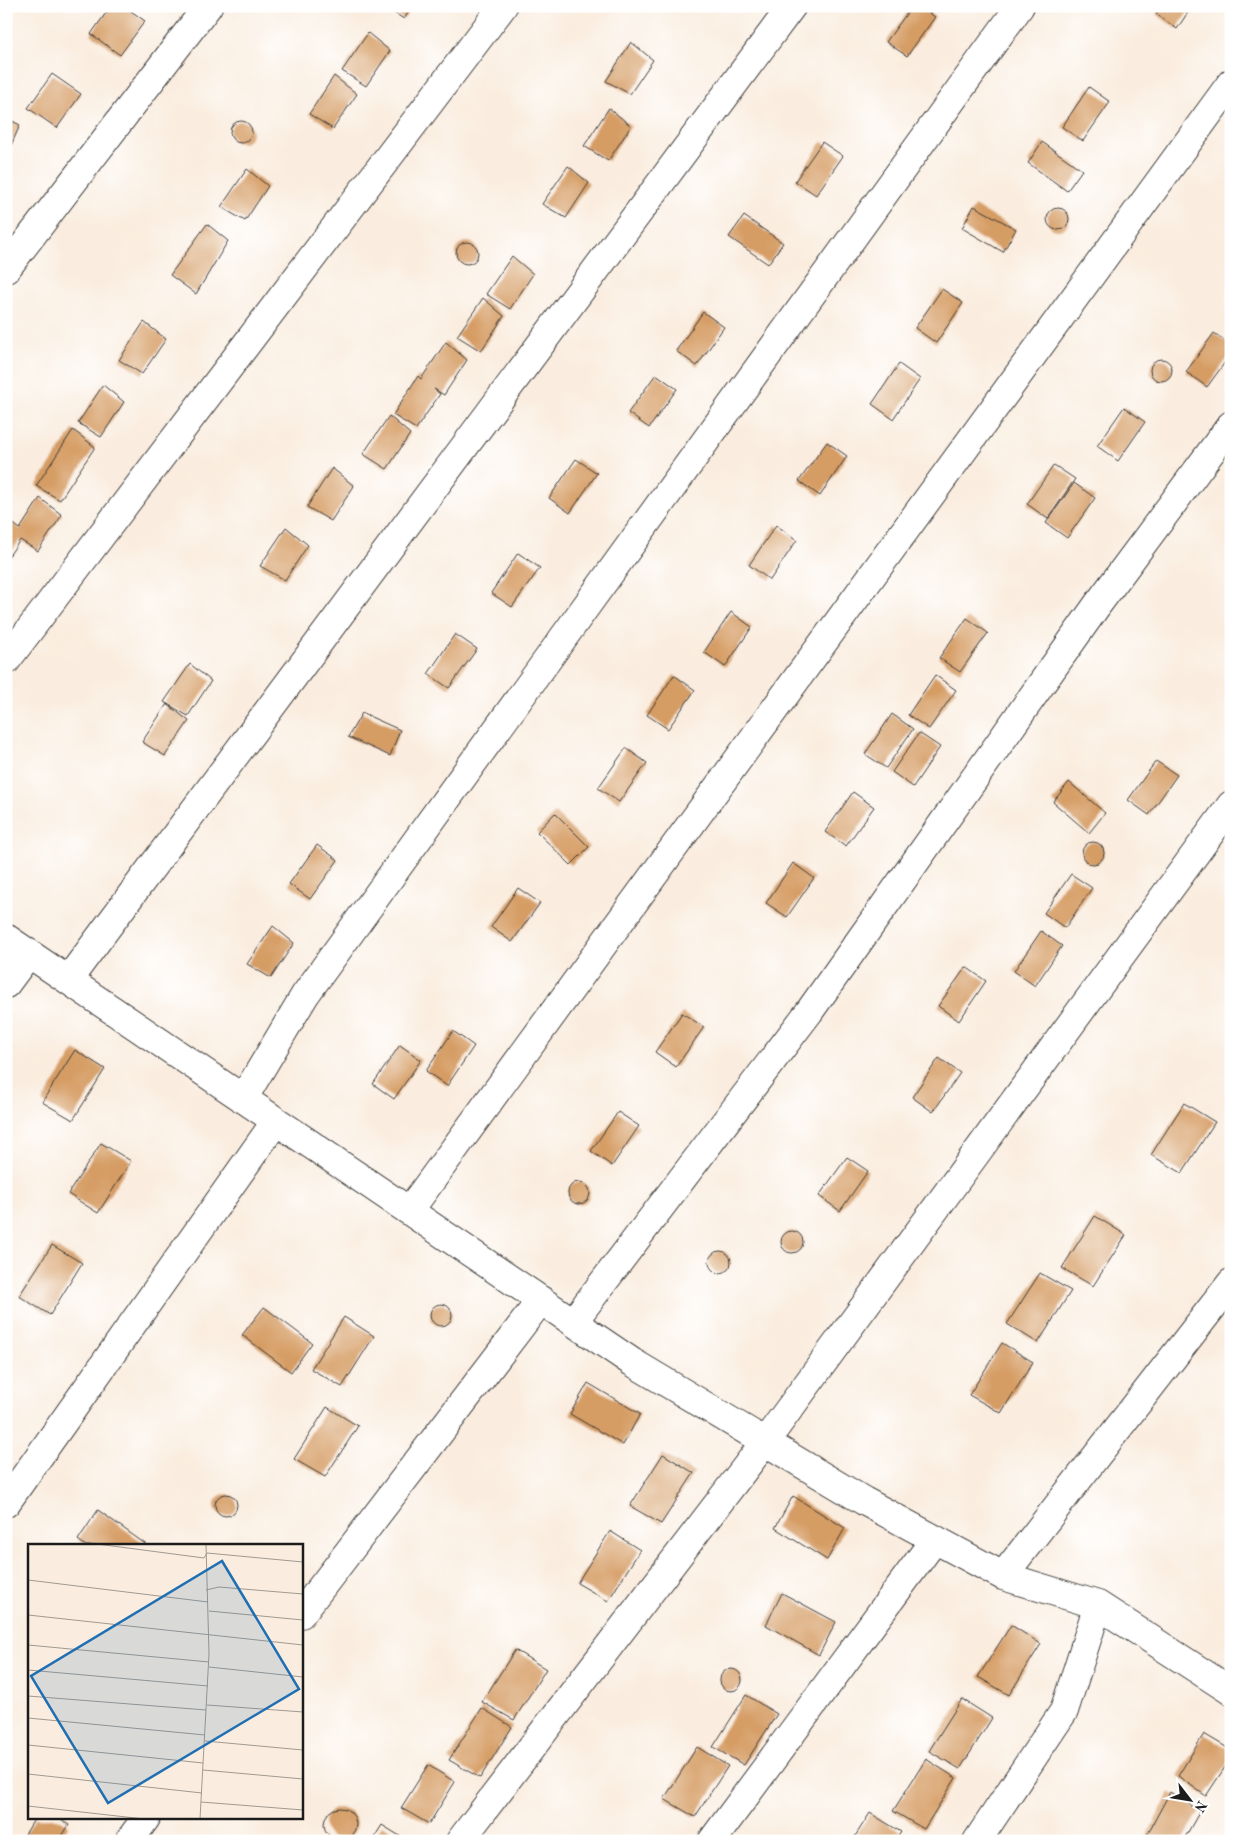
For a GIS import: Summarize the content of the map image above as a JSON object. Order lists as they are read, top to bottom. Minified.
{"north":"bottom right"}
